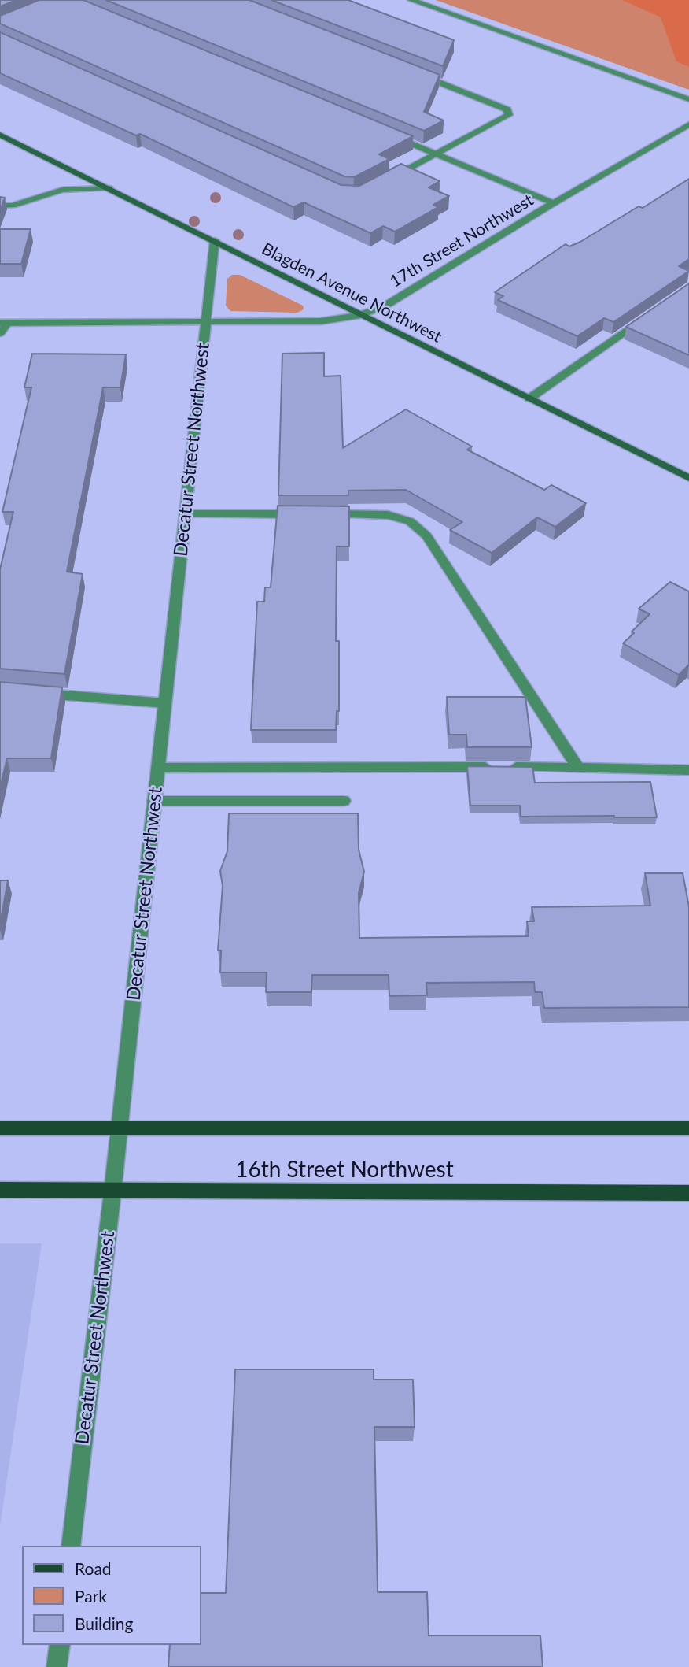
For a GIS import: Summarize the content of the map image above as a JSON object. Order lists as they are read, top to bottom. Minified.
{"streets":{"main road":["Blagden Avenue Northwest","16th Street Northwest"],"street":["17th Street Northwest","Decatur Street Northwest"]},"crossings":[["17th Street Northwest","Blagden Avenue Northwest"],["17th Street Northwest","Decatur Street Northwest"],["Blagden Avenue Northwest","Decatur Street Northwest"],["Decatur Street Northwest","16th Street Northwest"]],"legend":["Road","Park","Building"]}
